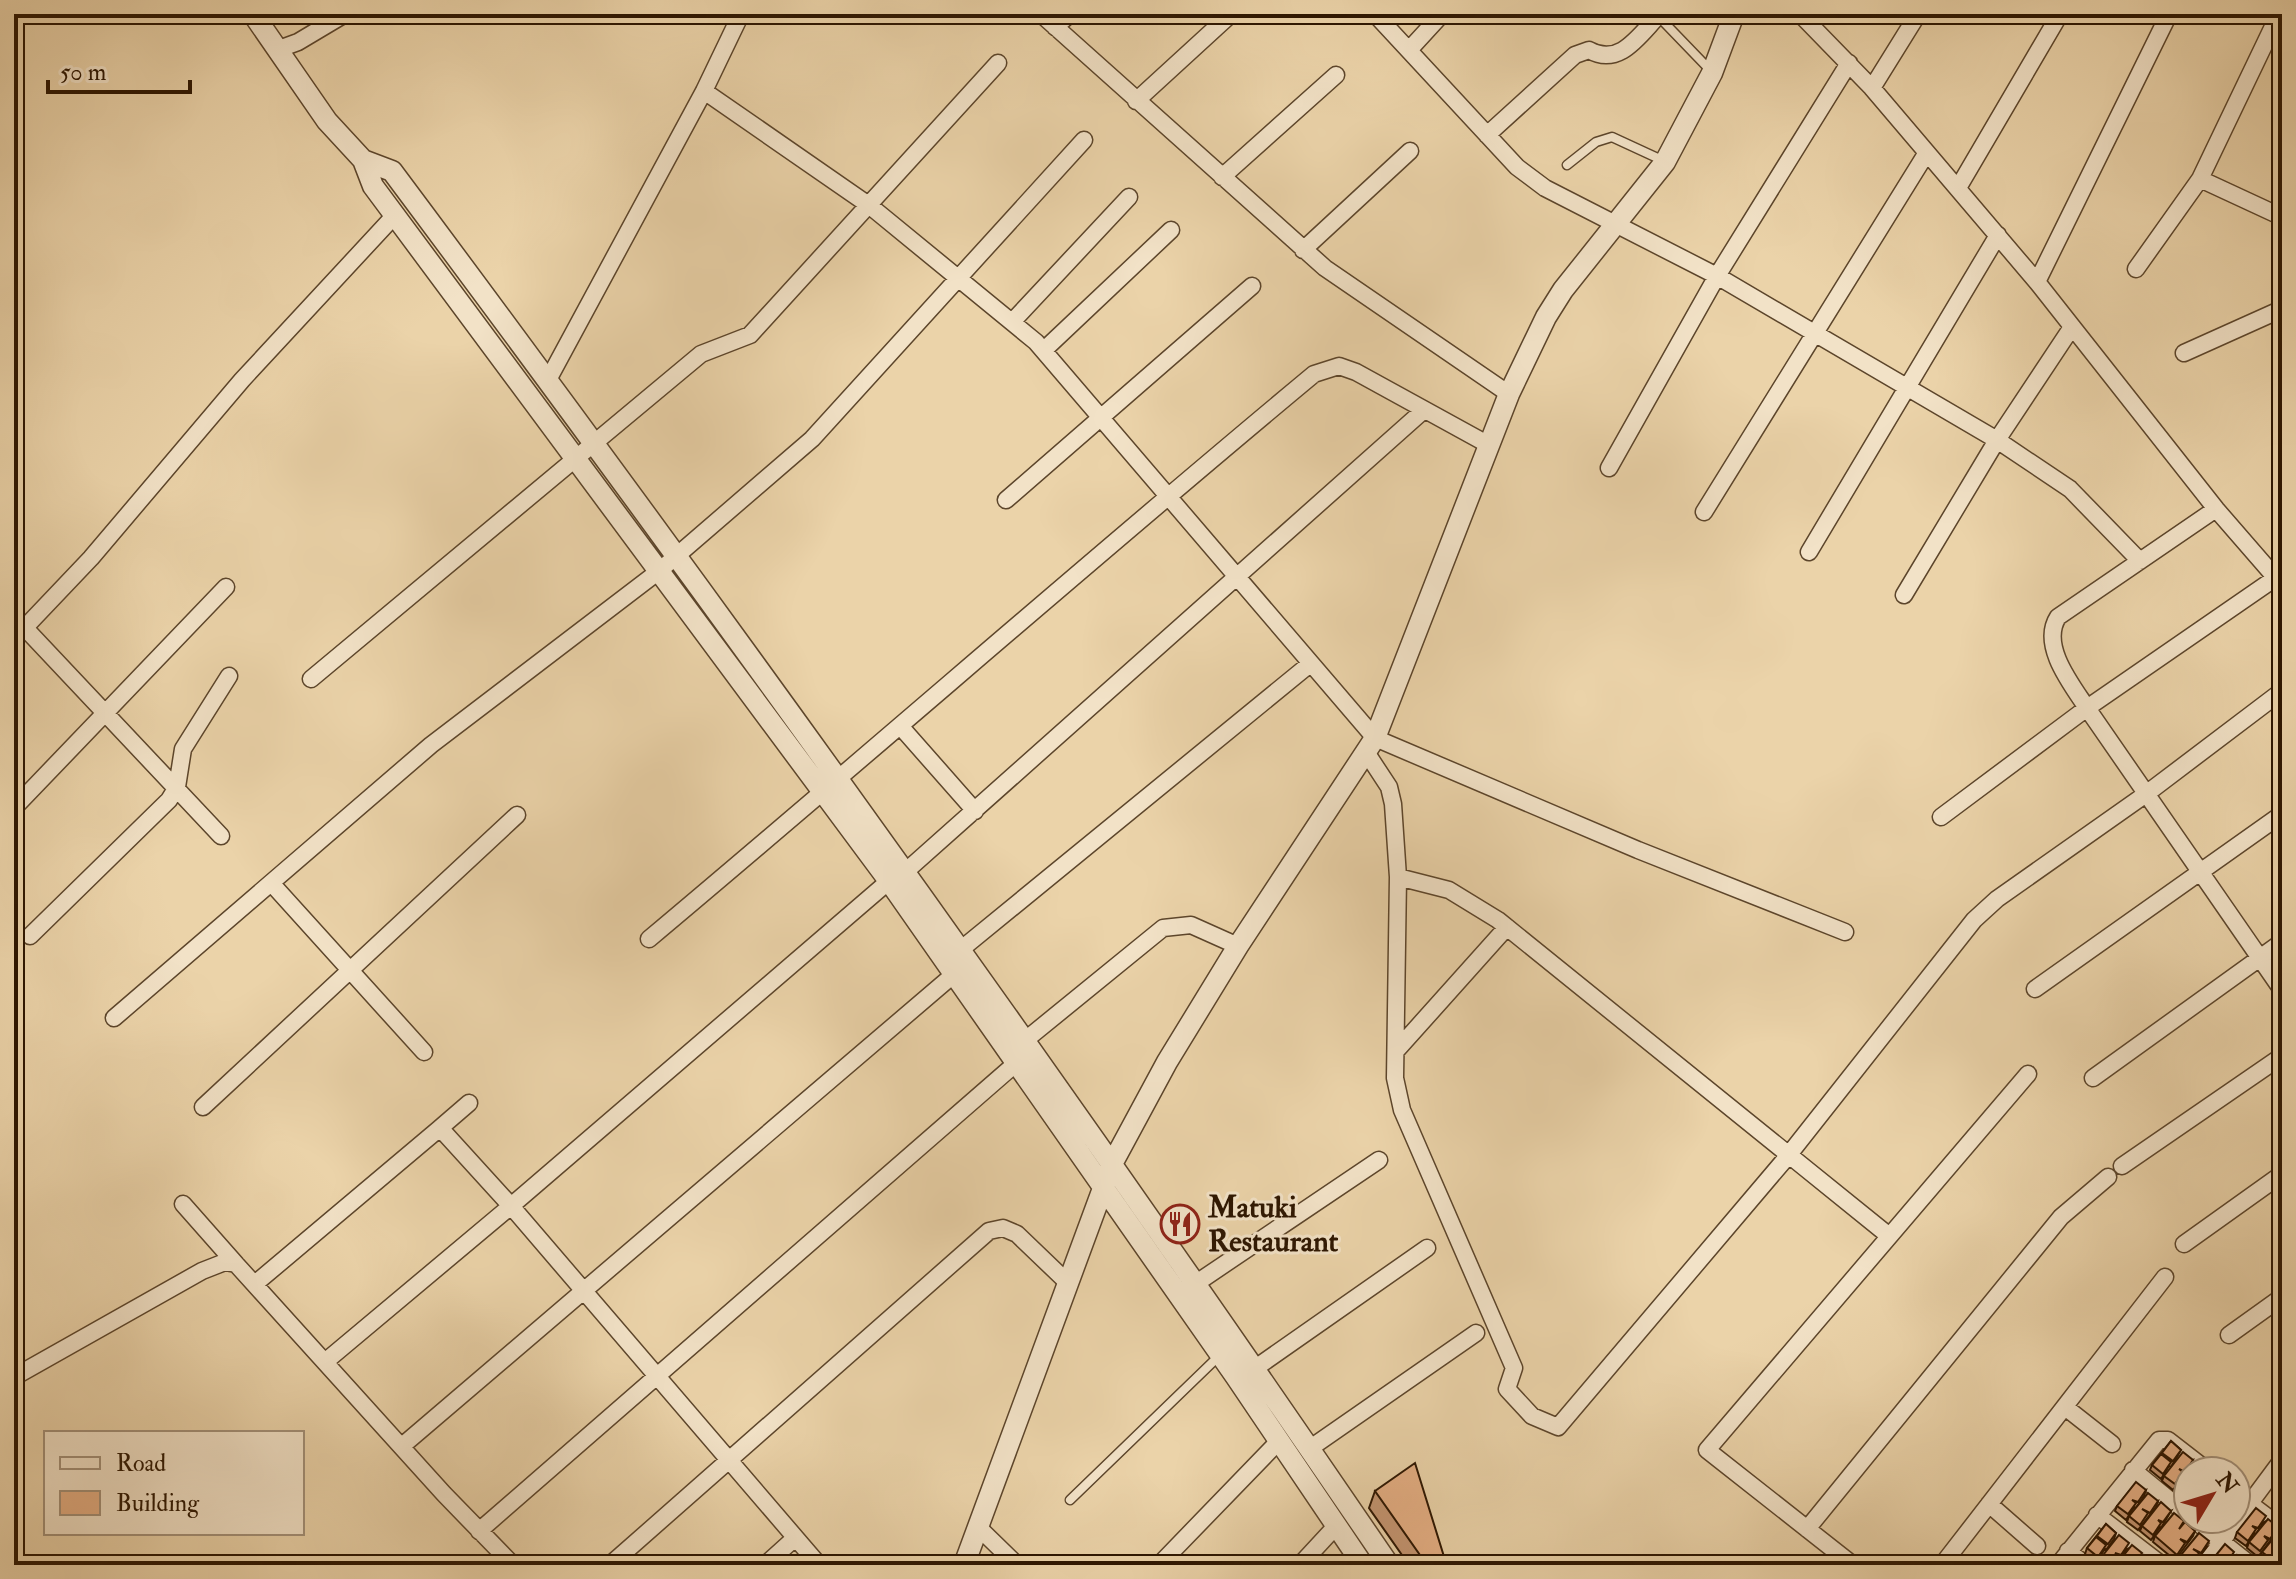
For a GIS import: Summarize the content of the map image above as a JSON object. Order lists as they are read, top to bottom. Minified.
{"places":{"restaurant":["Matuki Restaurant"]},"legend":["Road","Building"],"scale_bar":"50 m","north":"top right"}
